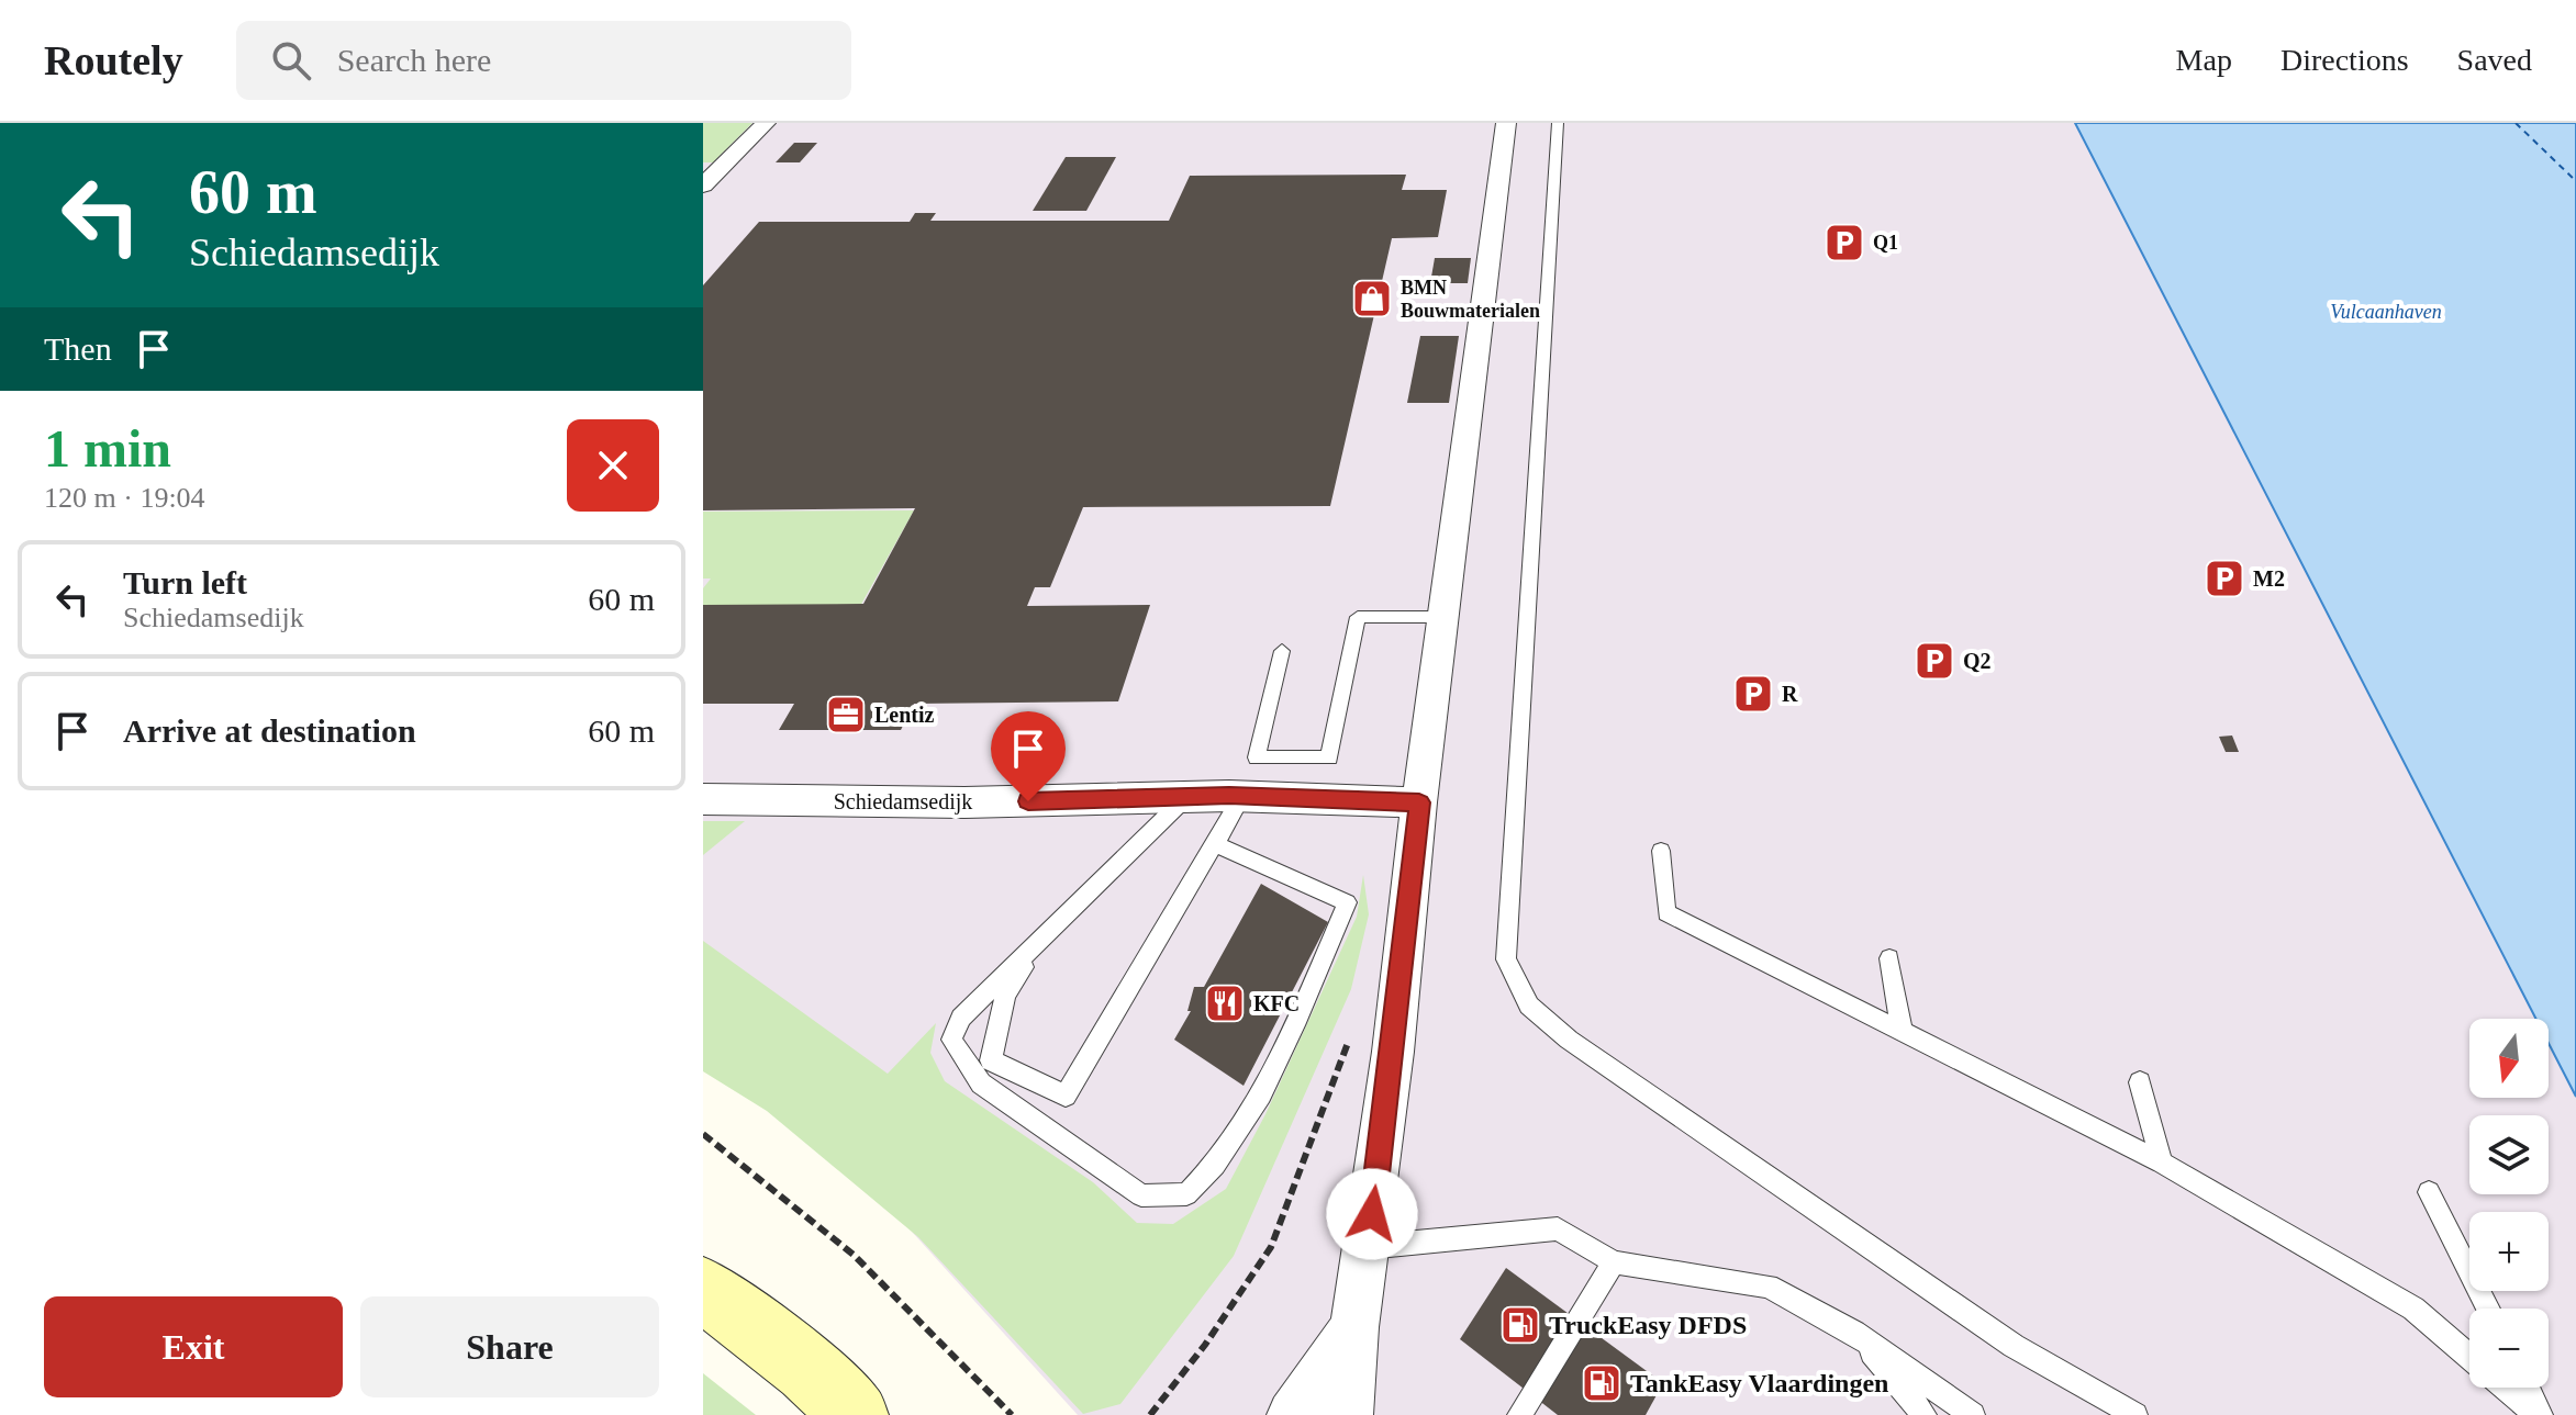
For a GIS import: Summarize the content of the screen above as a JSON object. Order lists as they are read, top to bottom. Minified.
{"streets":{"street":["Schiedamsedijk"]},"water":["Vulcaanhaven"],"places":{"parking":["Q1","M2","Q2","R"],"shop":["BMN Bouwmaterialen"],"office":["Lentiz"],"restaurant":["KFC"],"fuel station":["TruckEasy DFDS","TankEasy Vlaardingen"]},"north":"bottom","page":{"header":"Routely","search":"Search here","nav":["Map","Directions","Saved"],"turn":["60 m","Schiedamsedijk"],"then":"Then","heading":["1 min","120 m · 19:04"],"list":[{"name":"Turn left","note":"Schiedamsedijk","value":"60 m"},{"name":"Arrive at destination","value":"60 m"}],"map_buttons":["+","−"],"buttons":["Exit","Share"]}}
